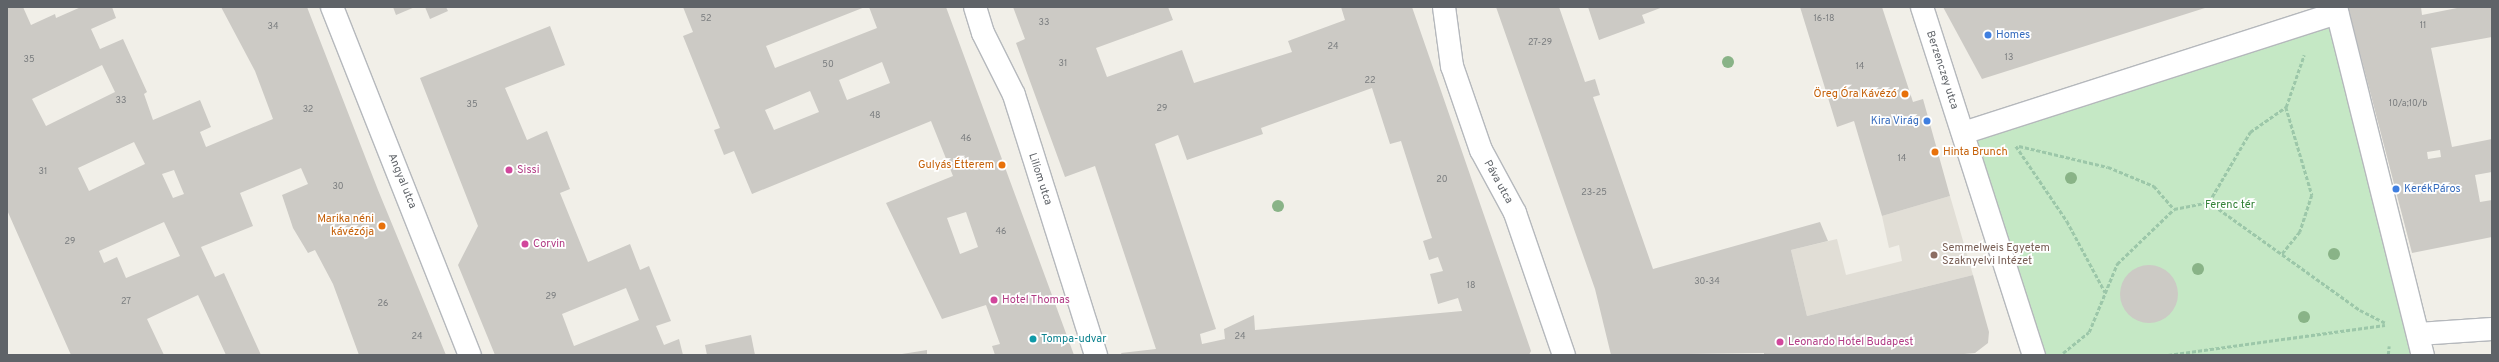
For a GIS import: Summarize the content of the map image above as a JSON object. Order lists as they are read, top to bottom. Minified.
{"streets":{"street":["Berzenczey utca","Liliom utca","Angyal utca","Páva utca"]},"parks":["Ferenc tér"],"places":["Homes","Öreg Óra Kávézó","Kira Virág","Hinta Brunch","Gulyás Étterem","Sissi","KerékPáros","Marika néni kávézója","Corvin","Semmelweis Egyetem Szaknyelvi Intézet","Hotel Thomas","Tompa-udvar","Leonardo Hotel Budapest"],"house_numbers":["52","16-18","33","11","34","27-29","24","13","35","31","50","14","22","33","10/a;10/b","35","29","32","48","46","14","31","20","30","23-25","46","29","30-34","18","29","27","26","24","24"]}
